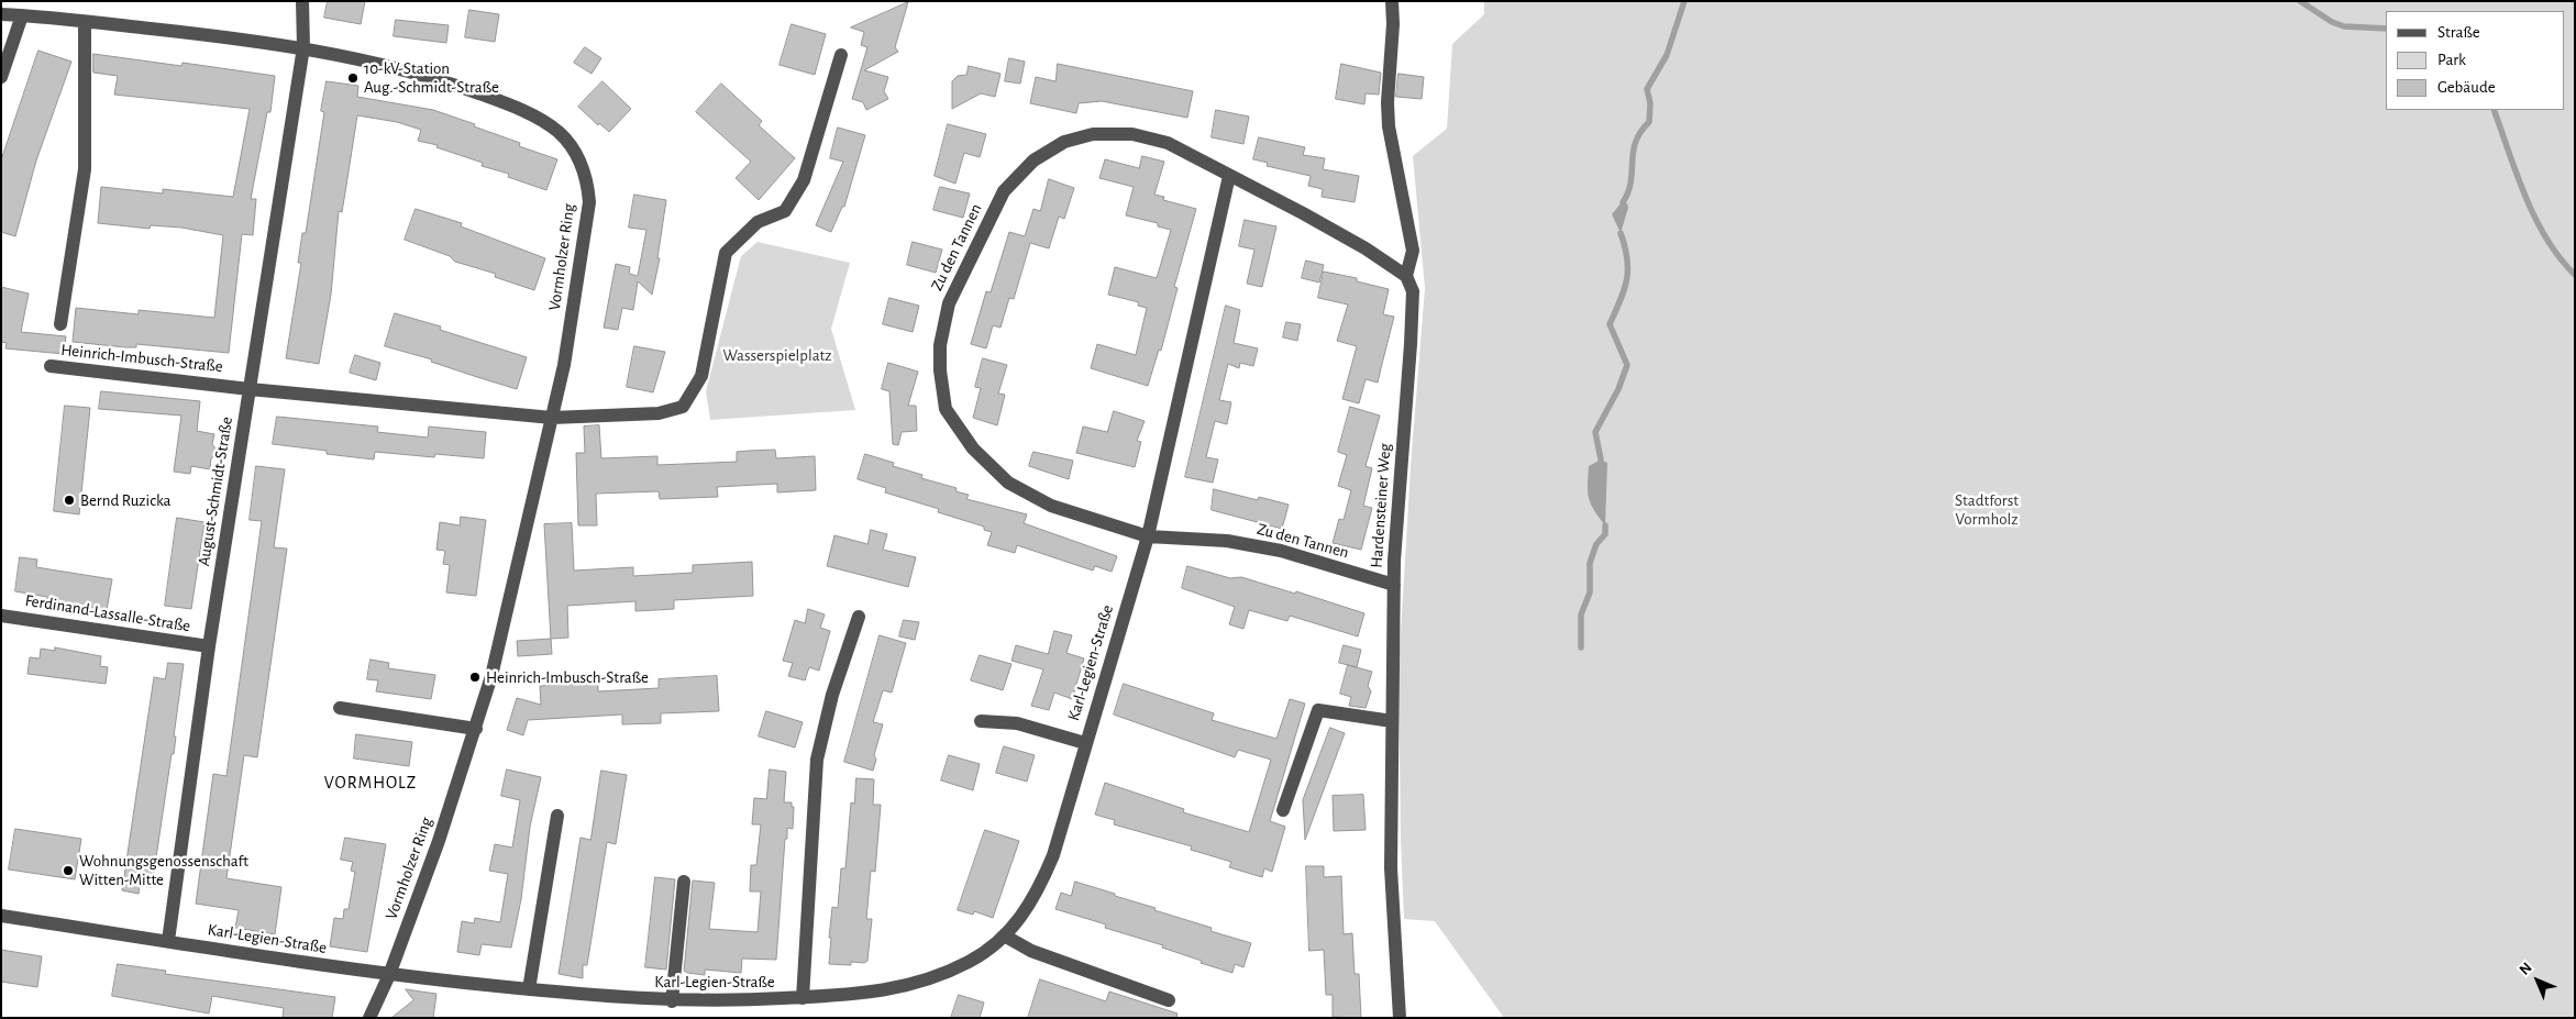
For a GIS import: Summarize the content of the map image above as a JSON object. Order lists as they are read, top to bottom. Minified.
{"streets":{"street":["Zu den Tannen","Vormholzer Ring","Heinrich-Imbusch-Straße","August-Schmidt-Straße","Hardensteiner Weg","Ferdinand-Lassalle-Straße","Karl-Legien-Straße"]},"crossings":[["Zu den Tannen","Hardensteiner Weg"],["Zu den Tannen","Karl-Legien-Straße"],["Vormholzer Ring","Heinrich-Imbusch-Straße"],["Vormholzer Ring","August-Schmidt-Straße"],["Vormholzer Ring","Karl-Legien-Straße"],["Heinrich-Imbusch-Straße","August-Schmidt-Straße"],["August-Schmidt-Straße","Ferdinand-Lassalle-Straße"],["August-Schmidt-Straße","Karl-Legien-Straße"]],"districts":["VORMHOLZ"],"parks":["Wasserspielplatz","Stadtforst Vormholz"],"places":["10-kV-Station Aug.-Schmidt-Straße","Bernd Ruzicka","Heinrich-Imbusch-Straße","Wohnungsgenossenschaft Witten-Mitte"],"legend":["Straße","Park","Gebäude"],"north":"top left"}
